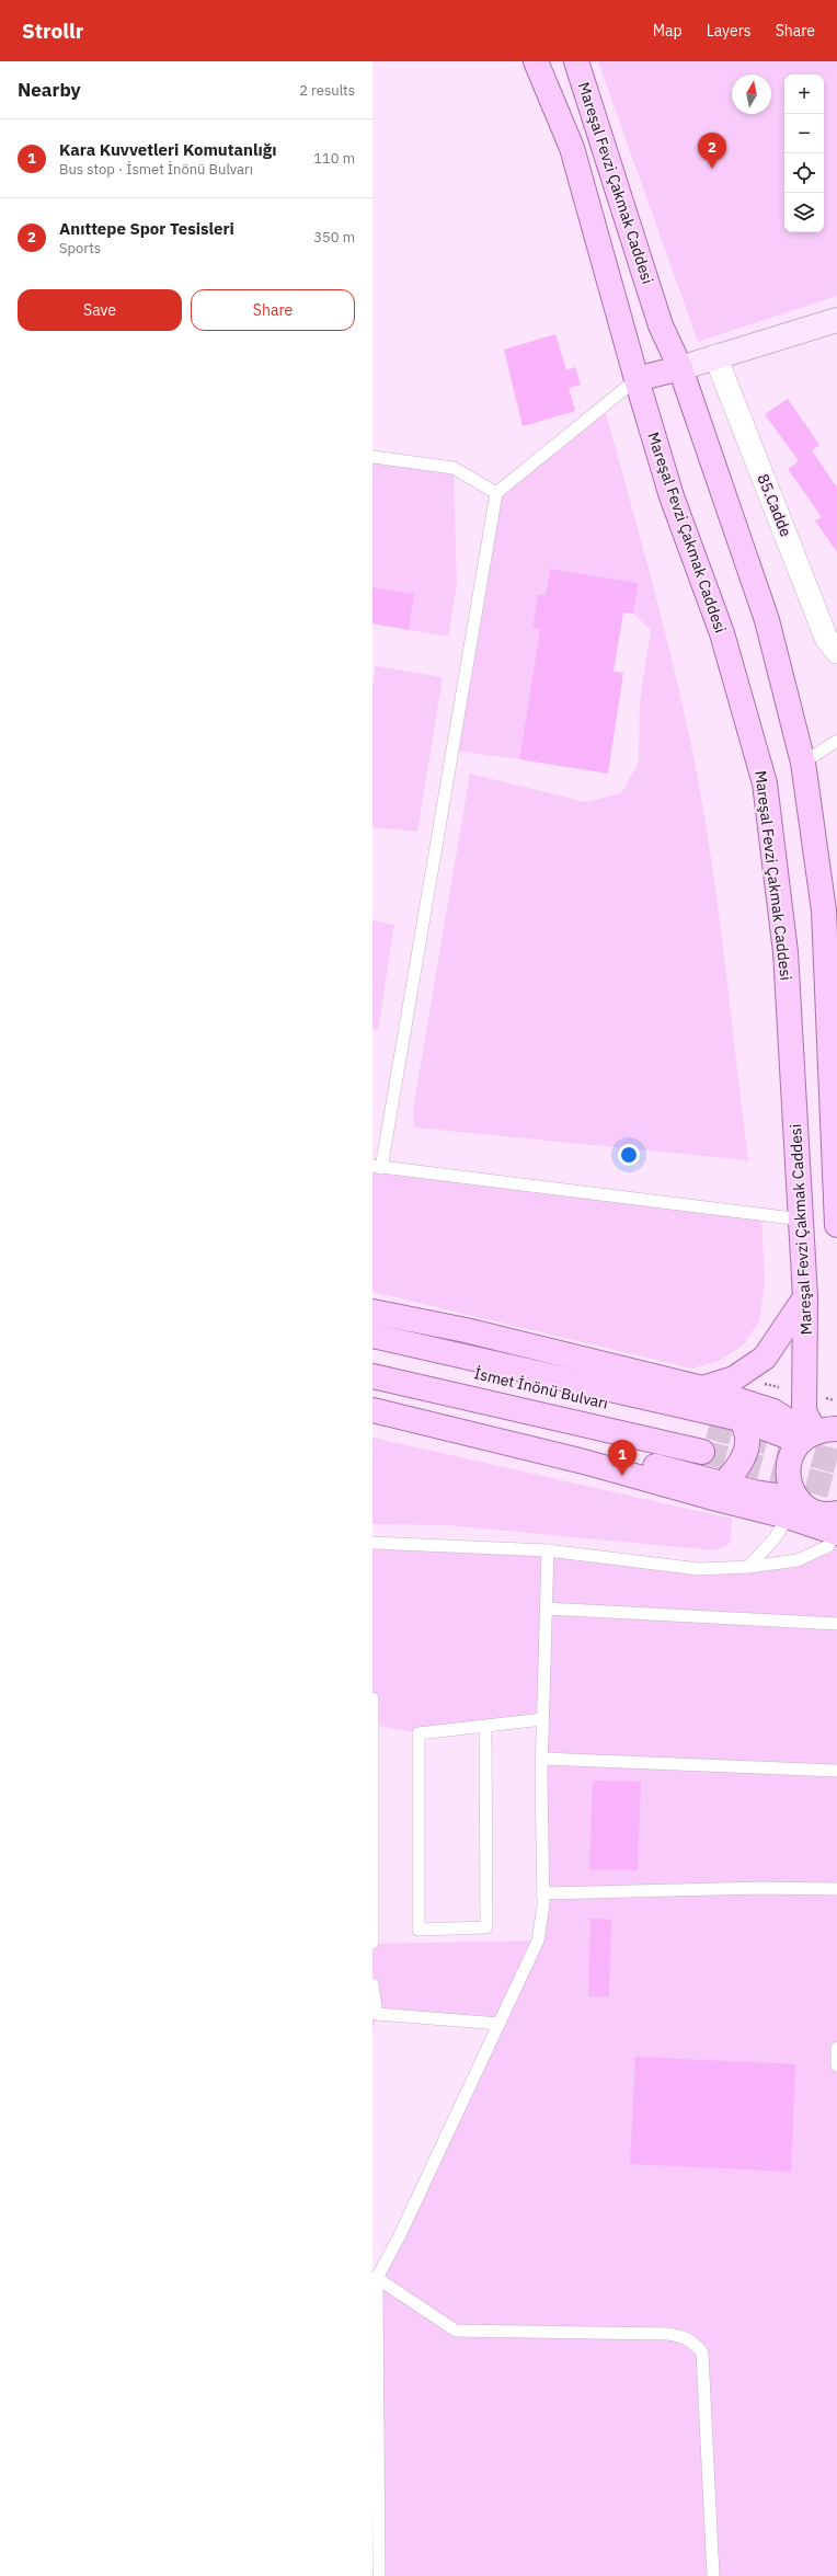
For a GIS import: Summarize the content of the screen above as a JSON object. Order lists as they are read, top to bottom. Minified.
{"streets":{"main road":["Mareşal Fevzi Çakmak Caddesi","İsmet İnönü Bulvarı"],"street":["85.Cadde"]},"north":"top","page":{"header":"Strollr","nav":["Map","Layers","Share"],"heading":["Nearby","2 results"],"map_buttons":["+","−"],"list":[{"mark":"1","name":"Kara Kuvvetleri Komutanlığı","note":"Bus stop · İsmet İnönü Bulvarı","value":"110 m"},{"mark":"2","name":"Anıttepe Spor Tesisleri","note":"Sports","value":"350 m"}],"pins":["2","1"],"buttons":["Save","Share"]}}
